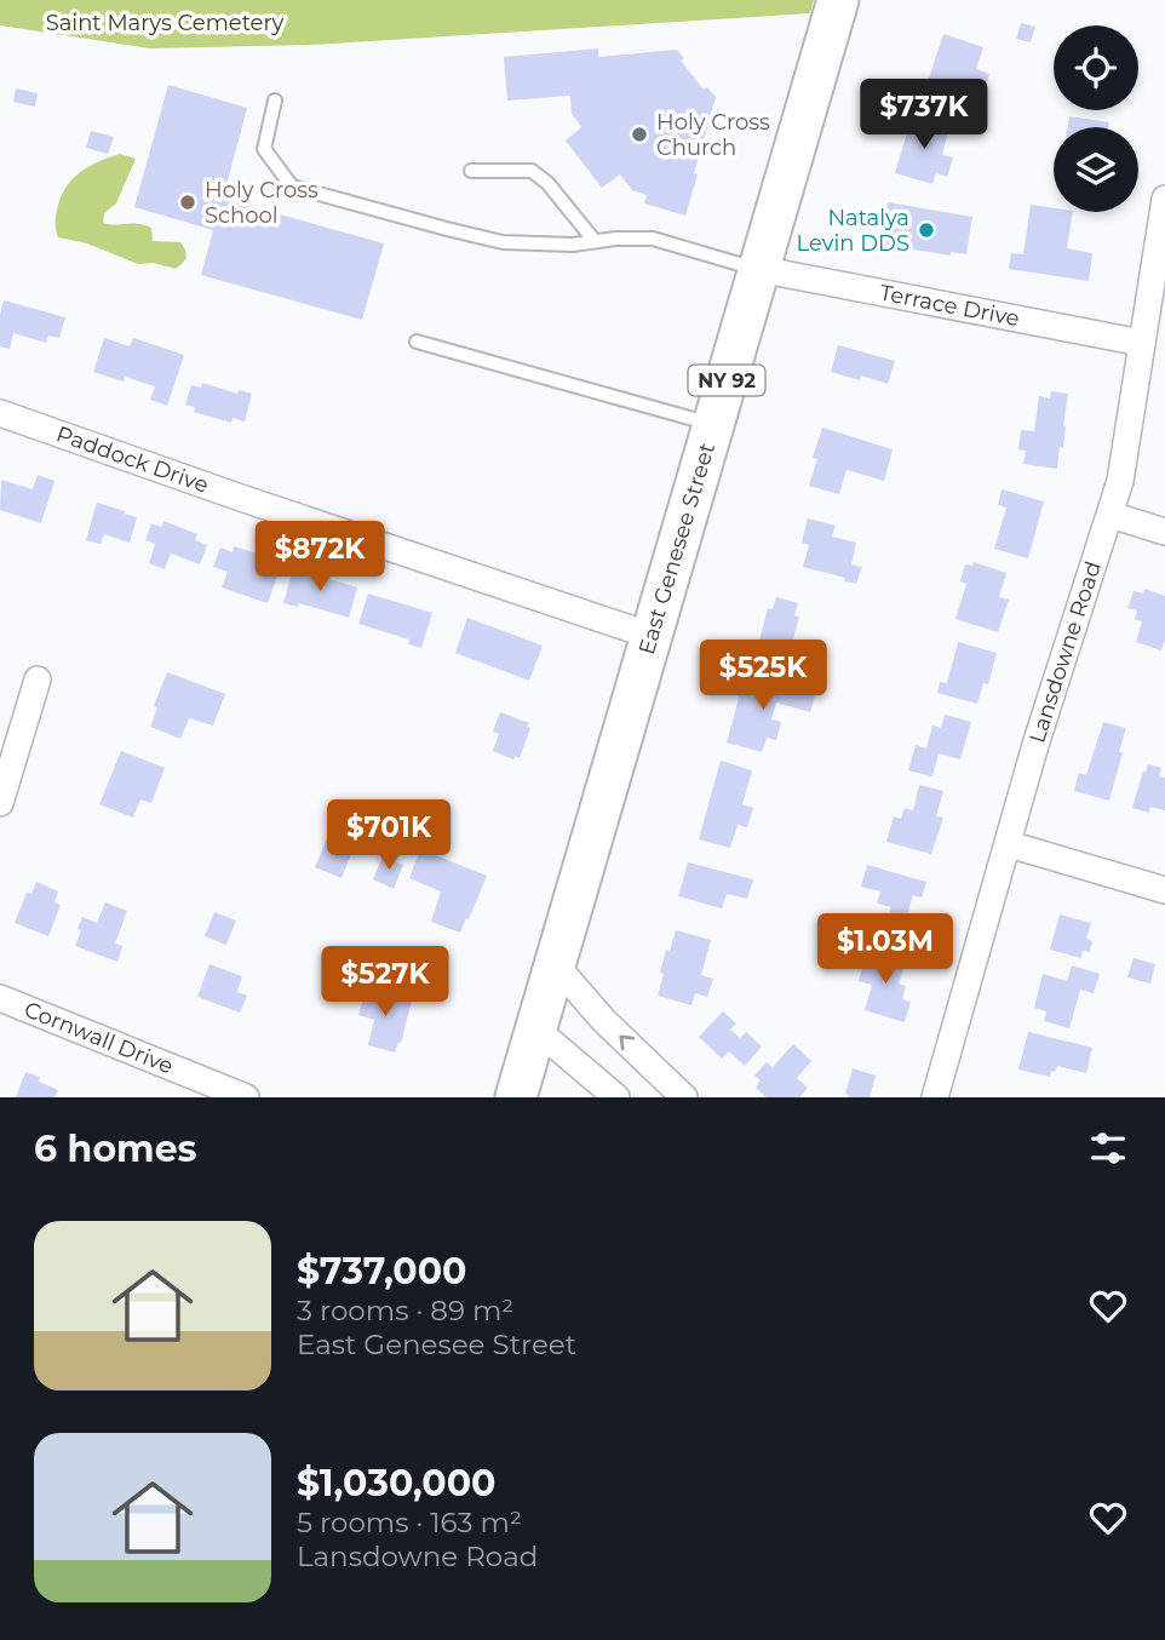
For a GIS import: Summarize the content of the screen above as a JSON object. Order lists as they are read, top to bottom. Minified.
{"streets":{"main road":["NY 92","East Genesee Street"],"street":["Terrace Drive","Paddock Drive","Lansdowne Road","Cornwall Drive"]},"crossings":[["Terrace Drive","East Genesee Street"],["Terrace Drive","Lansdowne Road"],["Paddock Drive","East Genesee Street"]],"parks":["Saint Marys Cemetery"],"places":["Holy Cross Church","Holy Cross School","Natalya Levin DDS"],"page":{"price":["$737K","$872K","$525K","$701K","$1.03M","$527K"],"heading":"6 homes","list":[{"name":"$737,000","note":"3 rooms · 89 m² · East Genesee Street"},{"name":"$1,030,000","note":"5 rooms · 163 m² · Lansdowne Road"}]}}
